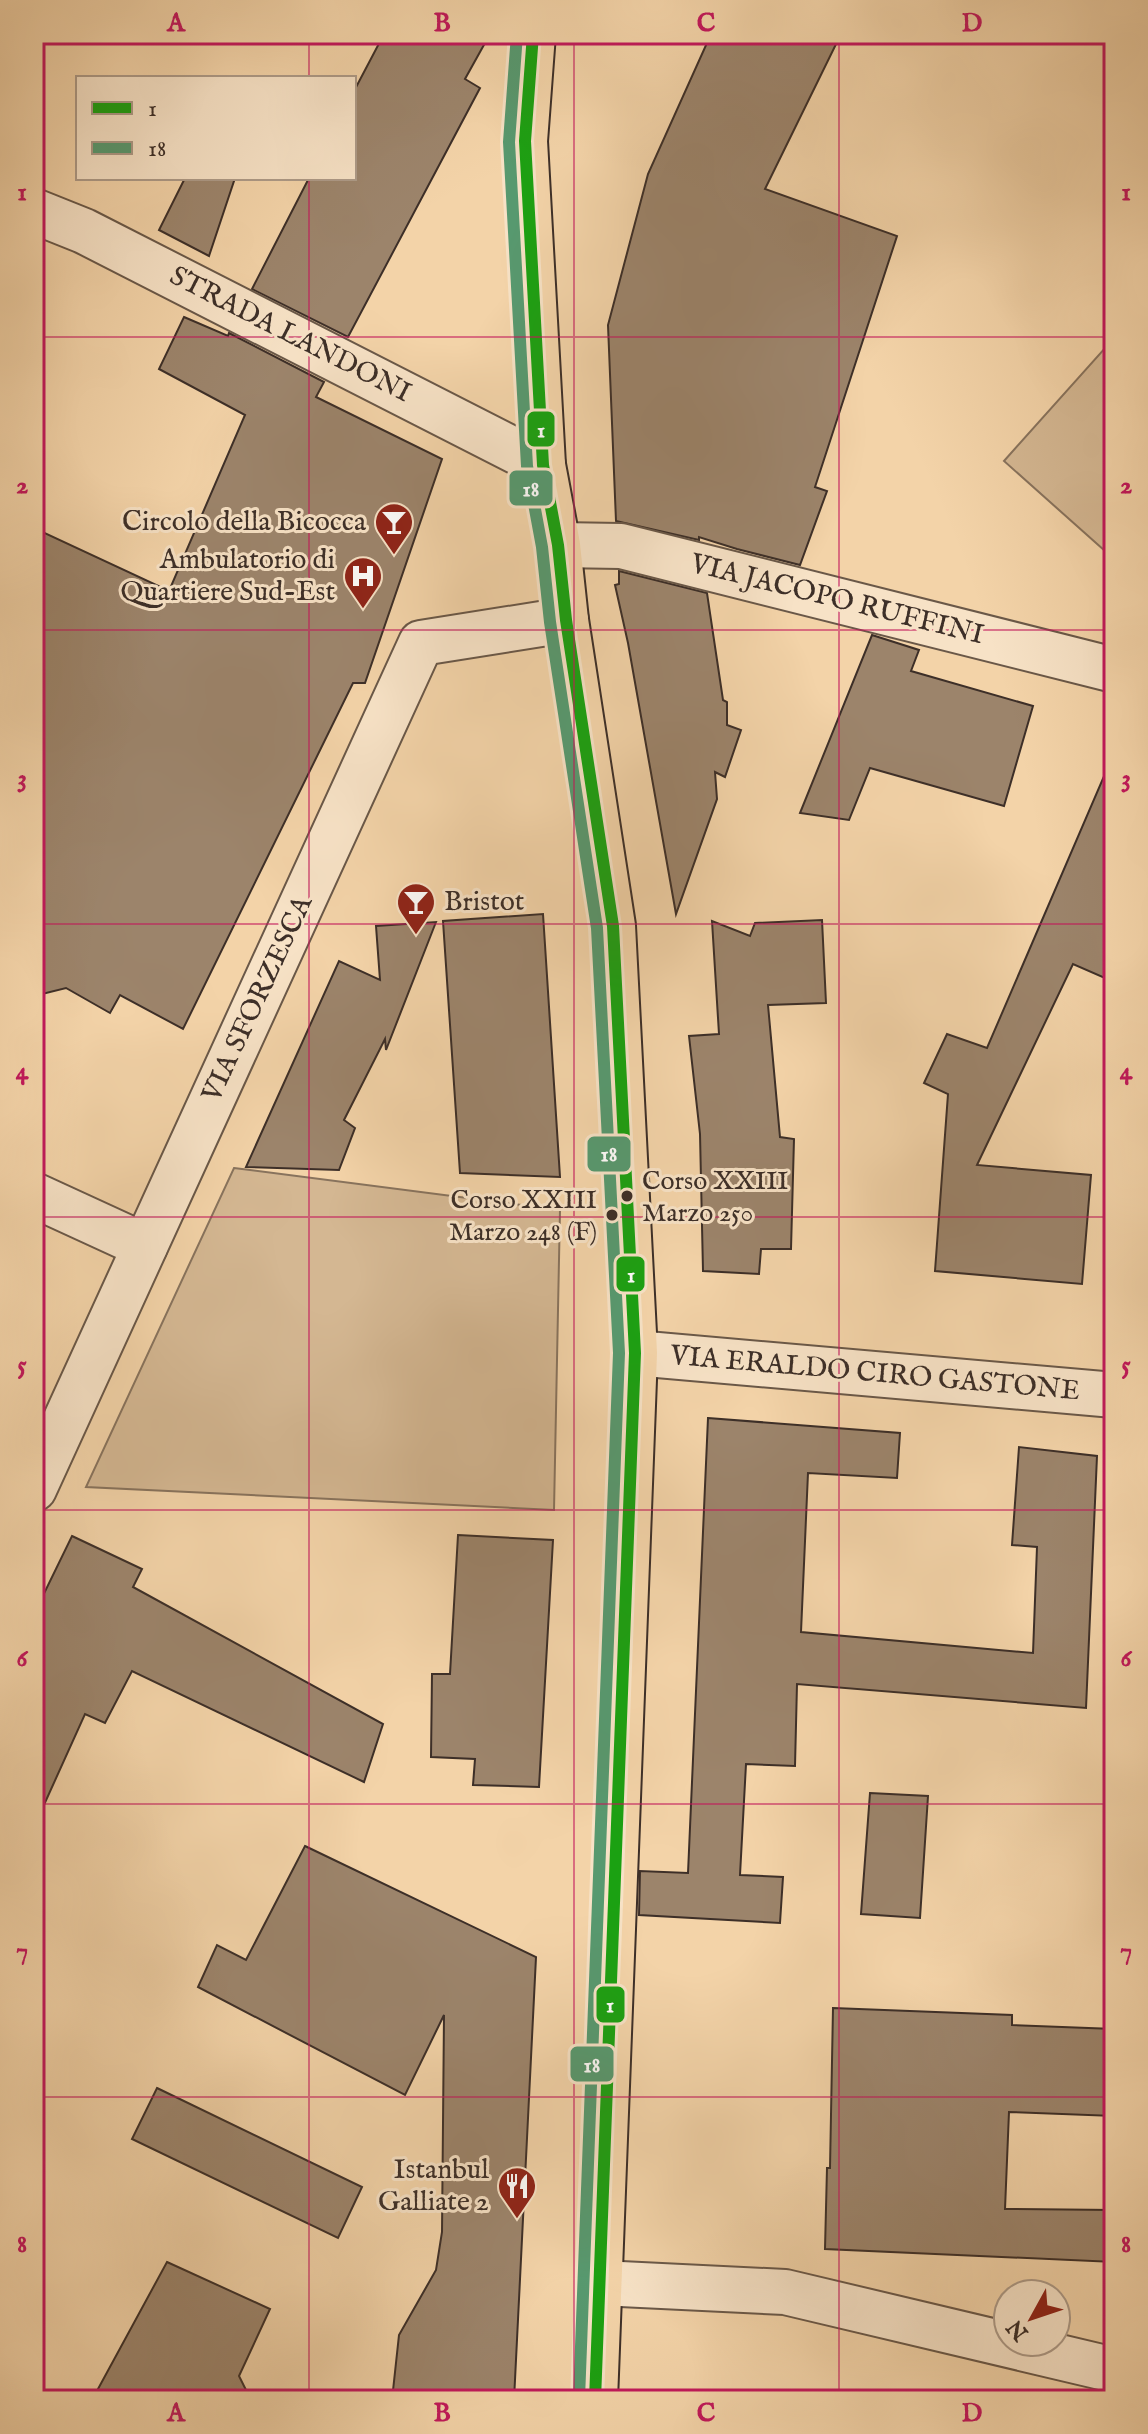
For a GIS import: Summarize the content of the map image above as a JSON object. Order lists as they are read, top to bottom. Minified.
{"streets":{"street":["STRADA LANDONI","VIA JACOPO RUFFINI","VIA SFORZESCA","VIA ERALDO CIRO GASTONE"]},"places":{"bar":["Circolo della Bicocca","Bristot"],"hospital":["Ambulatorio di Quartiere Sud-Est"],"other":["Corso XXIII Marzo 250","Corso XXIII Marzo 248 (F)"],"restaurant":["Istanbul Galliate 2"]},"lines":["transit line 1","transit line 18"],"legend":["1","18"],"north":"bottom left","grid":{"columns":["A","B","C","D"],"rows":["1","2","3","4","5","6","7","8"]}}
